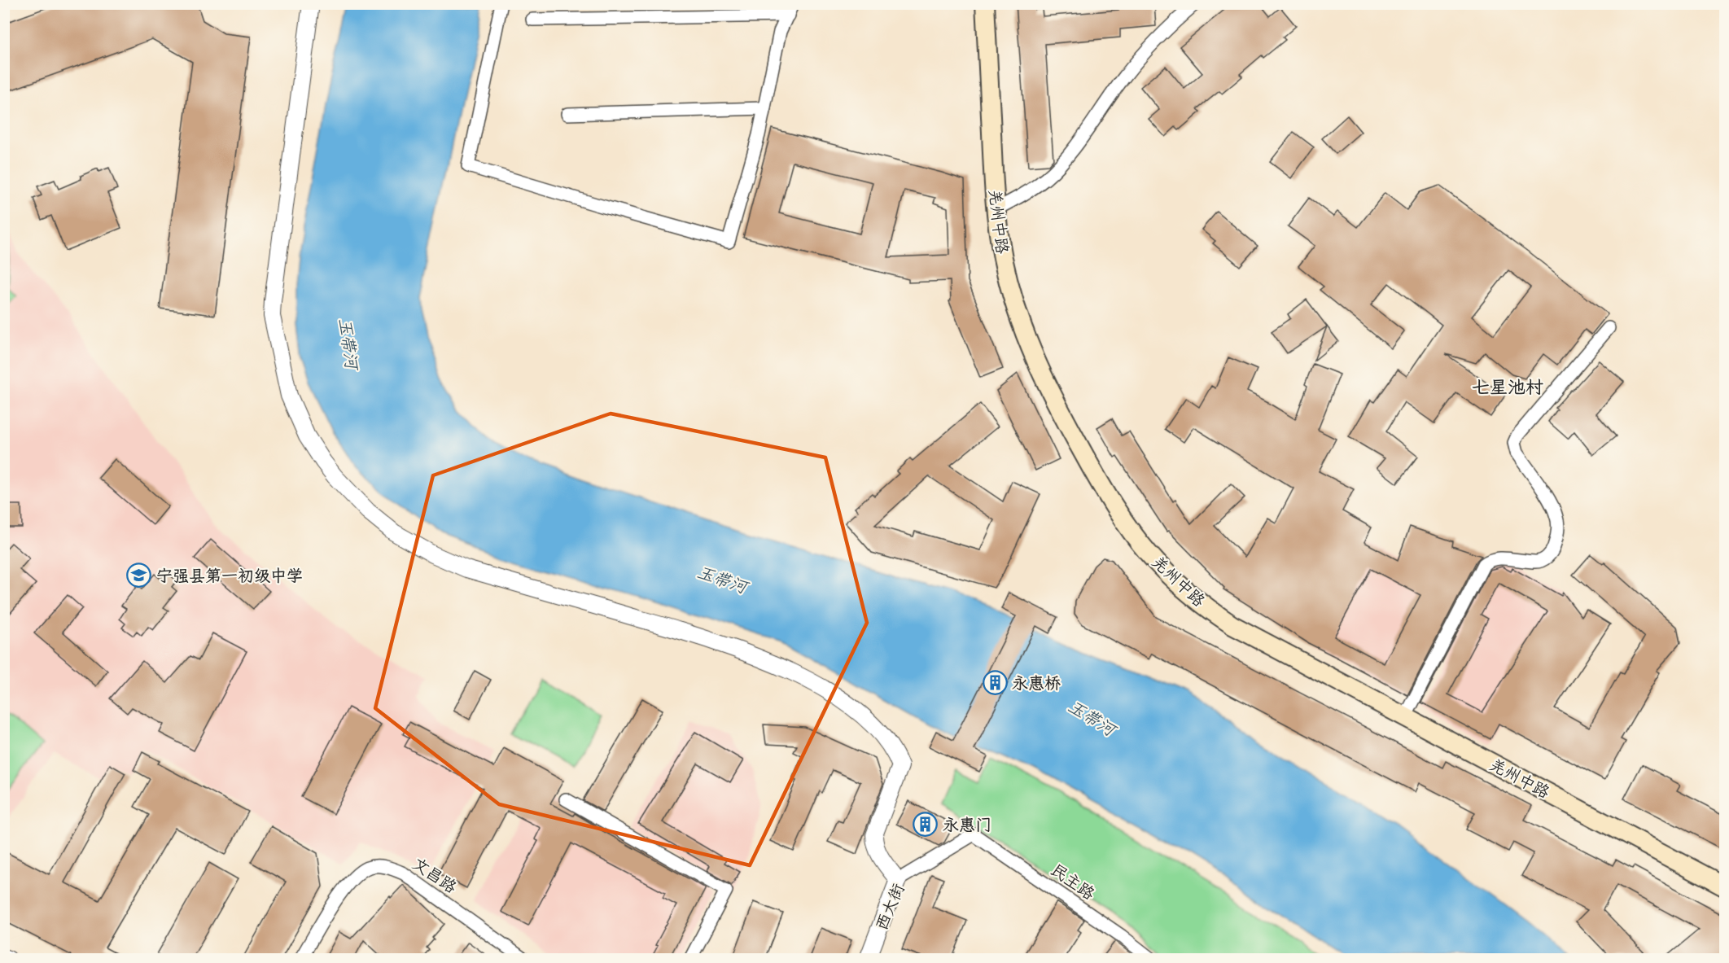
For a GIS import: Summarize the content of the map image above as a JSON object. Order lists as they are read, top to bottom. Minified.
{"streets":{"main road":["羌州中路"],"street":["文昌路","民主路","西大街"]},"crossings":[["民主路","西大街"]],"districts":["七星池村"],"water":["玉带河"],"places":{"school or university":["宁强县第一初级中学"],"building":["永惠桥","永惠门"]}}
